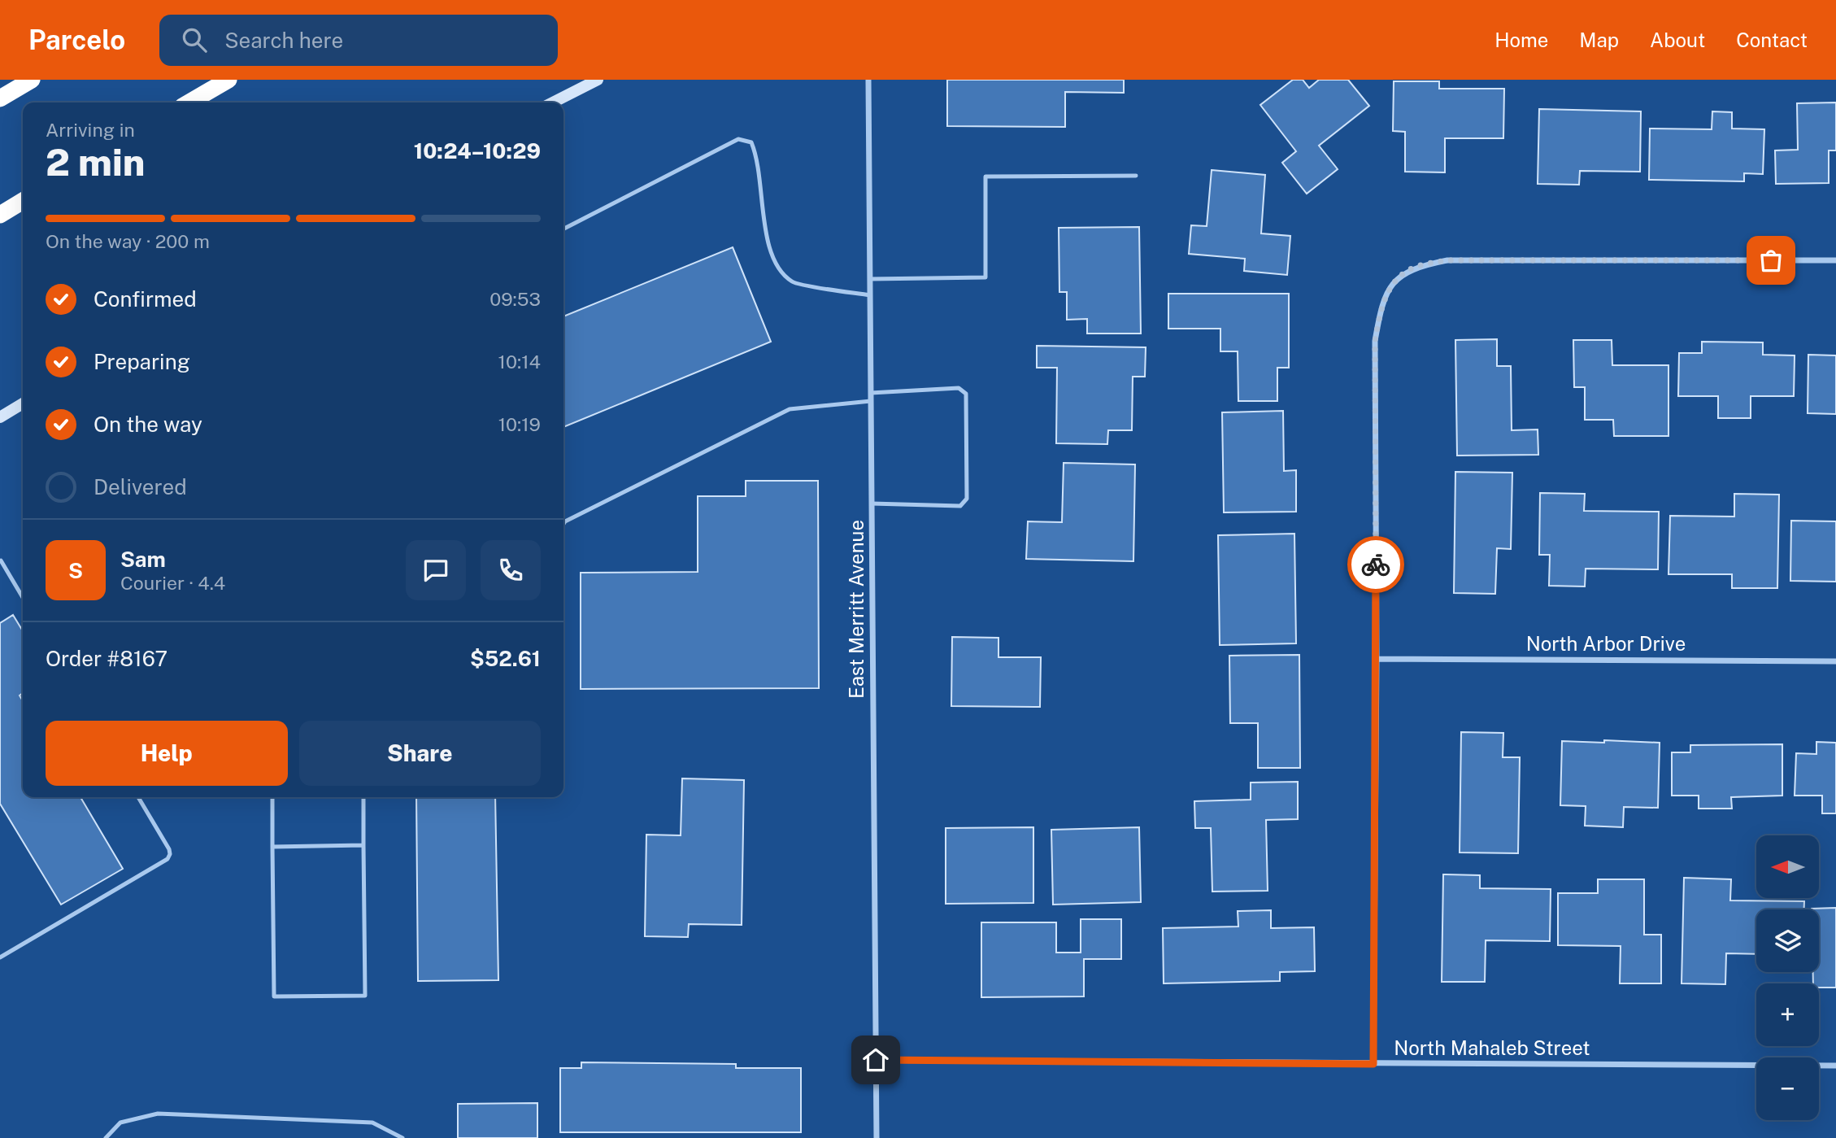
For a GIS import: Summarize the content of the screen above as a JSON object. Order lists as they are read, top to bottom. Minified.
{"streets":{"street":["East Merritt Avenue","North Arbor Drive","North Mahaleb Street"]},"crossings":[["East Merritt Avenue","North Mahaleb Street"]],"north":"left","page":{"header":"Parcelo","search":"Search here","nav":["Home","Map","About","Contact"],"heading":["2 min","Arriving in","10:24–10:29"],"panel":["Sam","Courier · 4.4","Order #8167","$52.61"],"bar":"On the way · 200 m","list":[["Confirmed","09:53"],["Preparing","10:14"],["On the way","10:19"],"Delivered"],"round":"S","buttons":["Help","Share"],"map_buttons":["+","−"]}}
